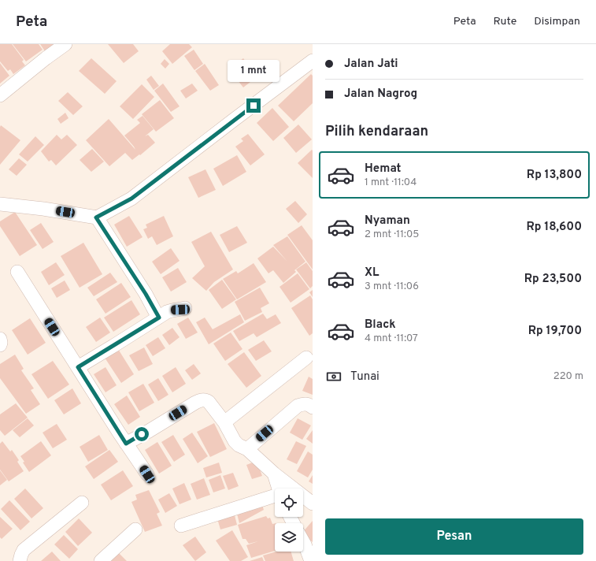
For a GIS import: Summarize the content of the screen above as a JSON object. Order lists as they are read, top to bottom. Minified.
{"page":{"header":"Peta","nav":["Peta","Rute","Disimpan"],"banner":["Jalan Jati","Jalan Nagrog"],"bubble":"1 mnt","heading":"Pilih kendaraan","list":[{"name":"Hemat","note":"1 mnt · 11:04","value":"Rp 13,800"},{"name":"Nyaman","note":"2 mnt · 11:05","value":"Rp 18,600"},{"name":"XL","note":"3 mnt · 11:06","value":"Rp 23,500"},{"name":"Black","note":"4 mnt · 11:07","value":"Rp 19,700"}],"pay":["Tunai","220 m"],"buttons":"Pesan"}}
